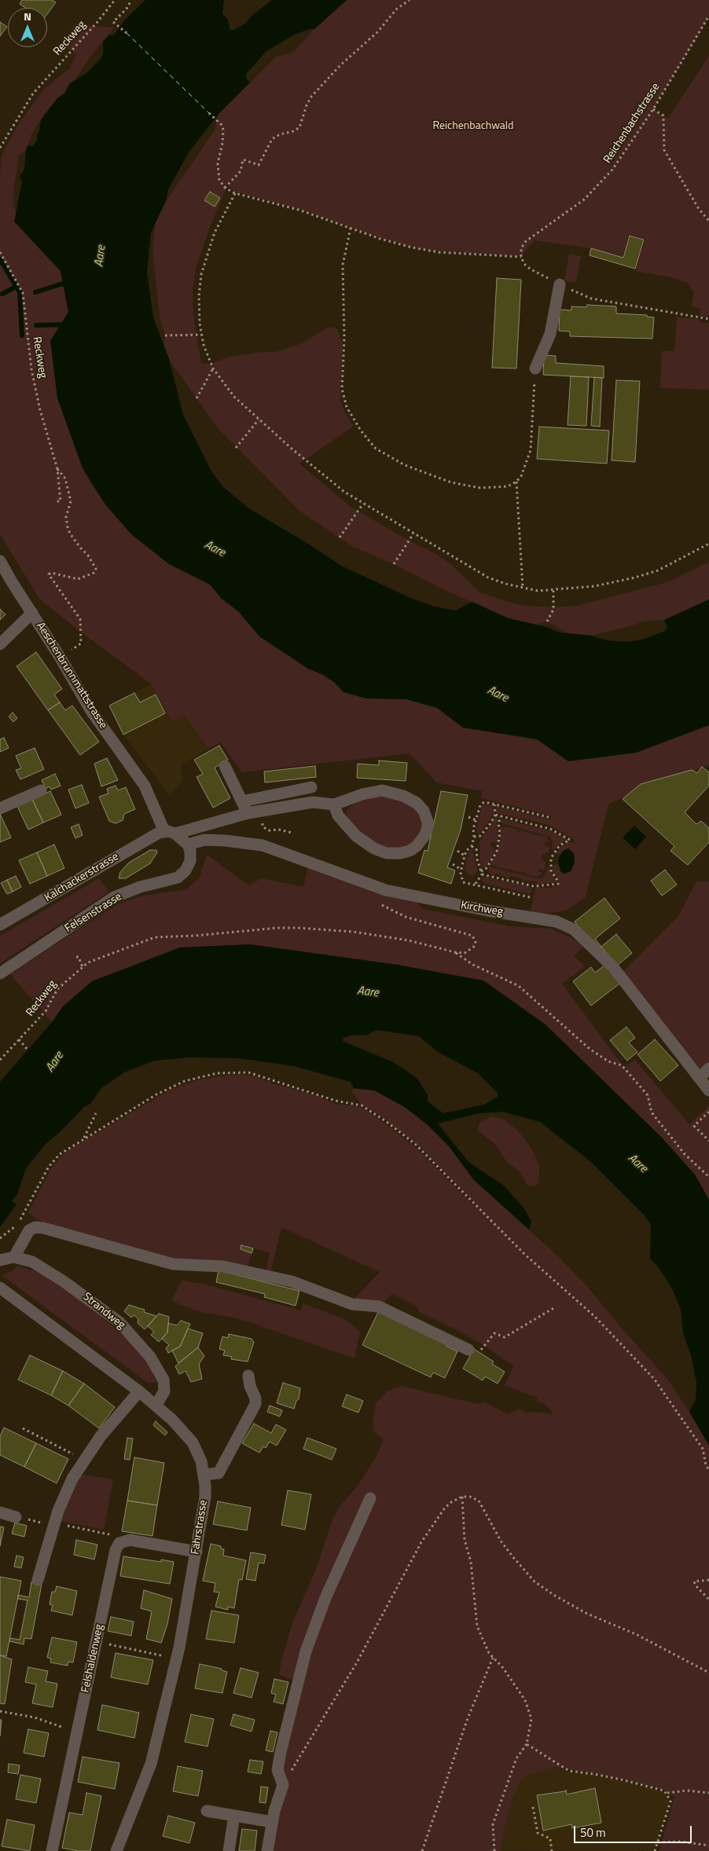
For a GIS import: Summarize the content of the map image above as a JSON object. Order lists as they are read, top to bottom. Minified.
{"streets":{"street":["Aeschenbrunnmattstrasse","Kalchackerstrasse","Kirchweg","Felsenstrasse","Strandweg","Fährstrasse","Felshaldenweg"],"path":["Reckweg","Reichenbachstrasse"]},"crossings":[["Aeschenbrunnmattstrasse","Kalchackerstrasse"],["Kirchweg","Felsenstrasse"],["Strandweg","Fährstrasse"]],"water":["Aare"],"parks":["Reichenbachwald"],"scale_bar":"50 m","north":"top"}
